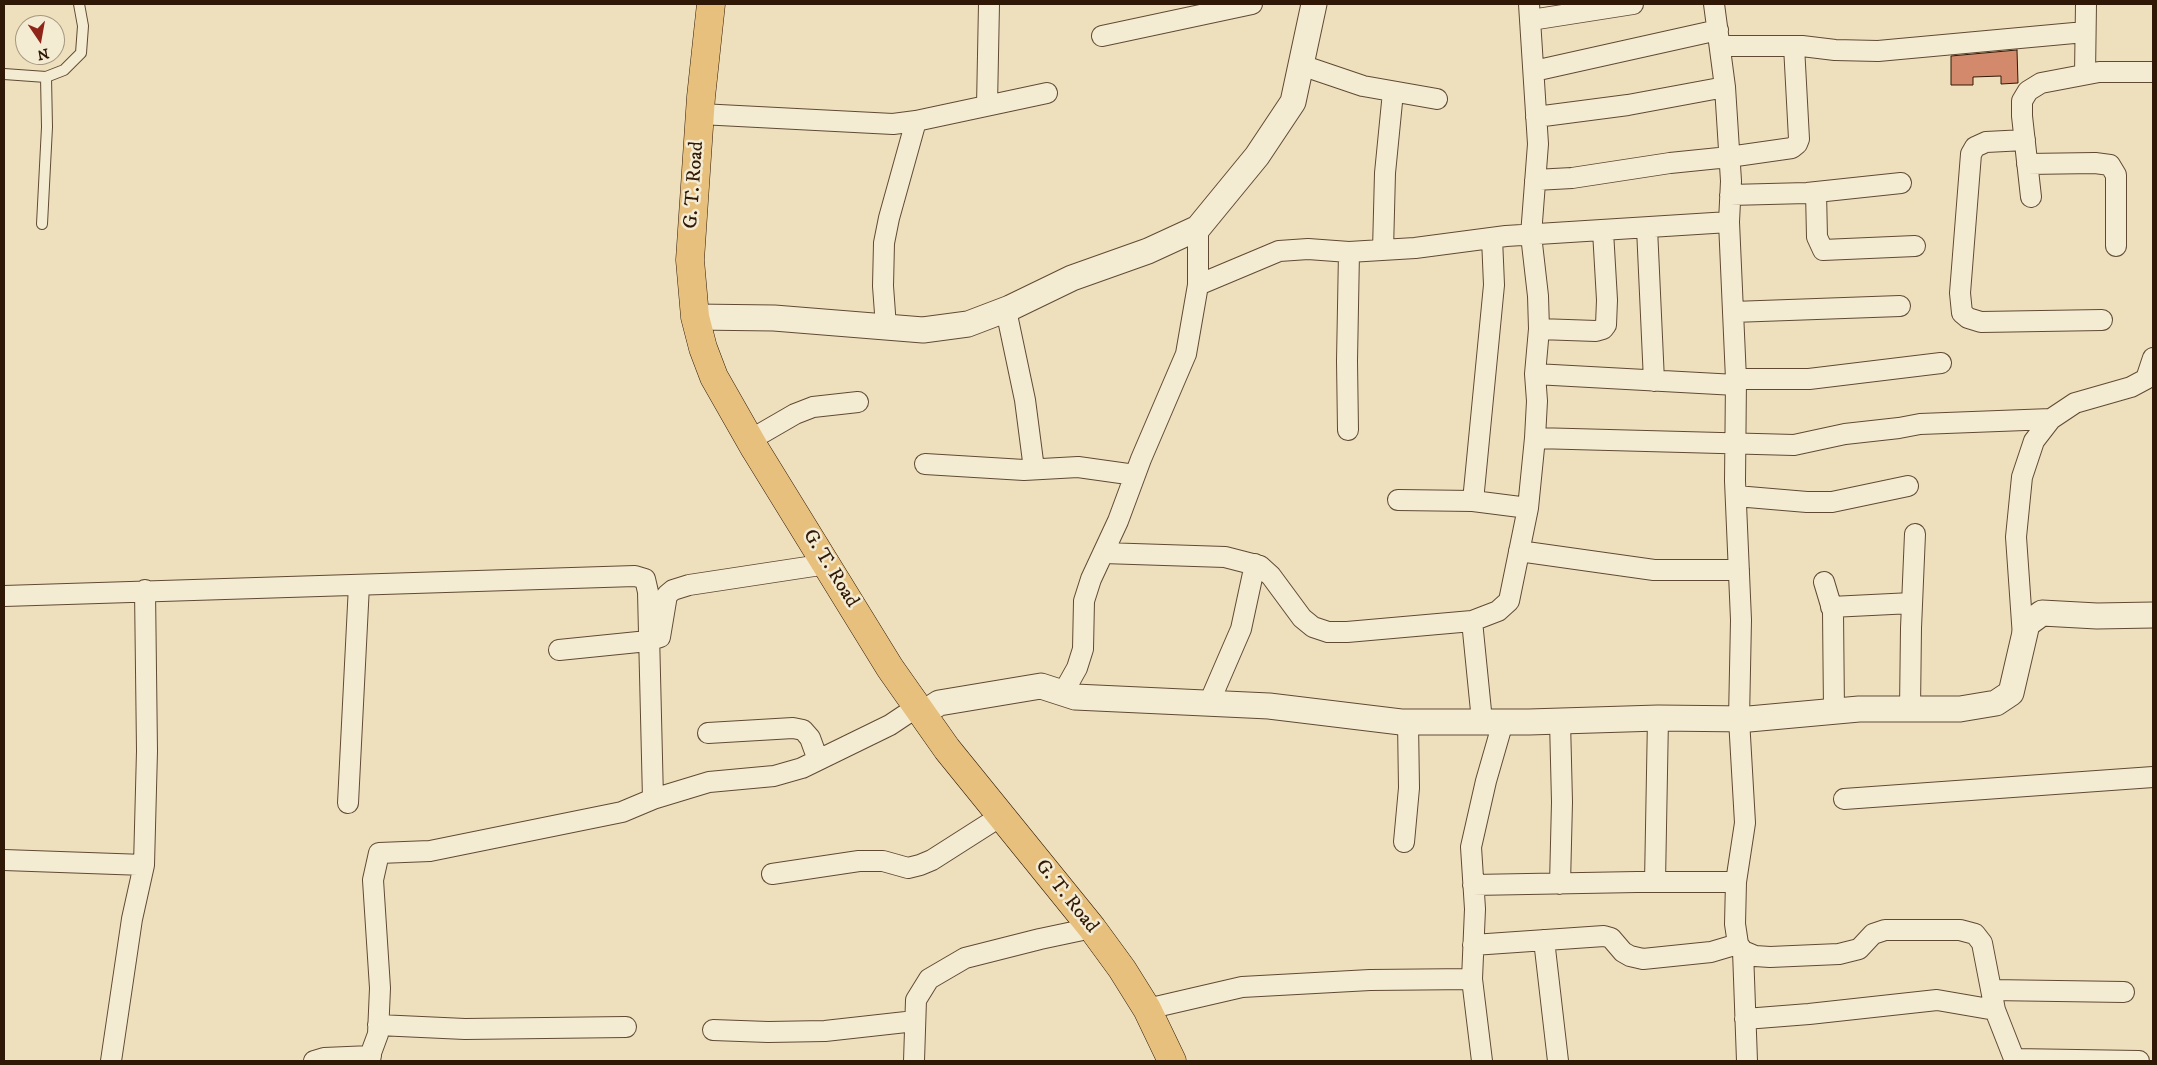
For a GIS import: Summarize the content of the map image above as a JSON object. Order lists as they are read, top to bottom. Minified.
{"streets":{"main road":["G. T. Road"]},"north":"bottom"}
